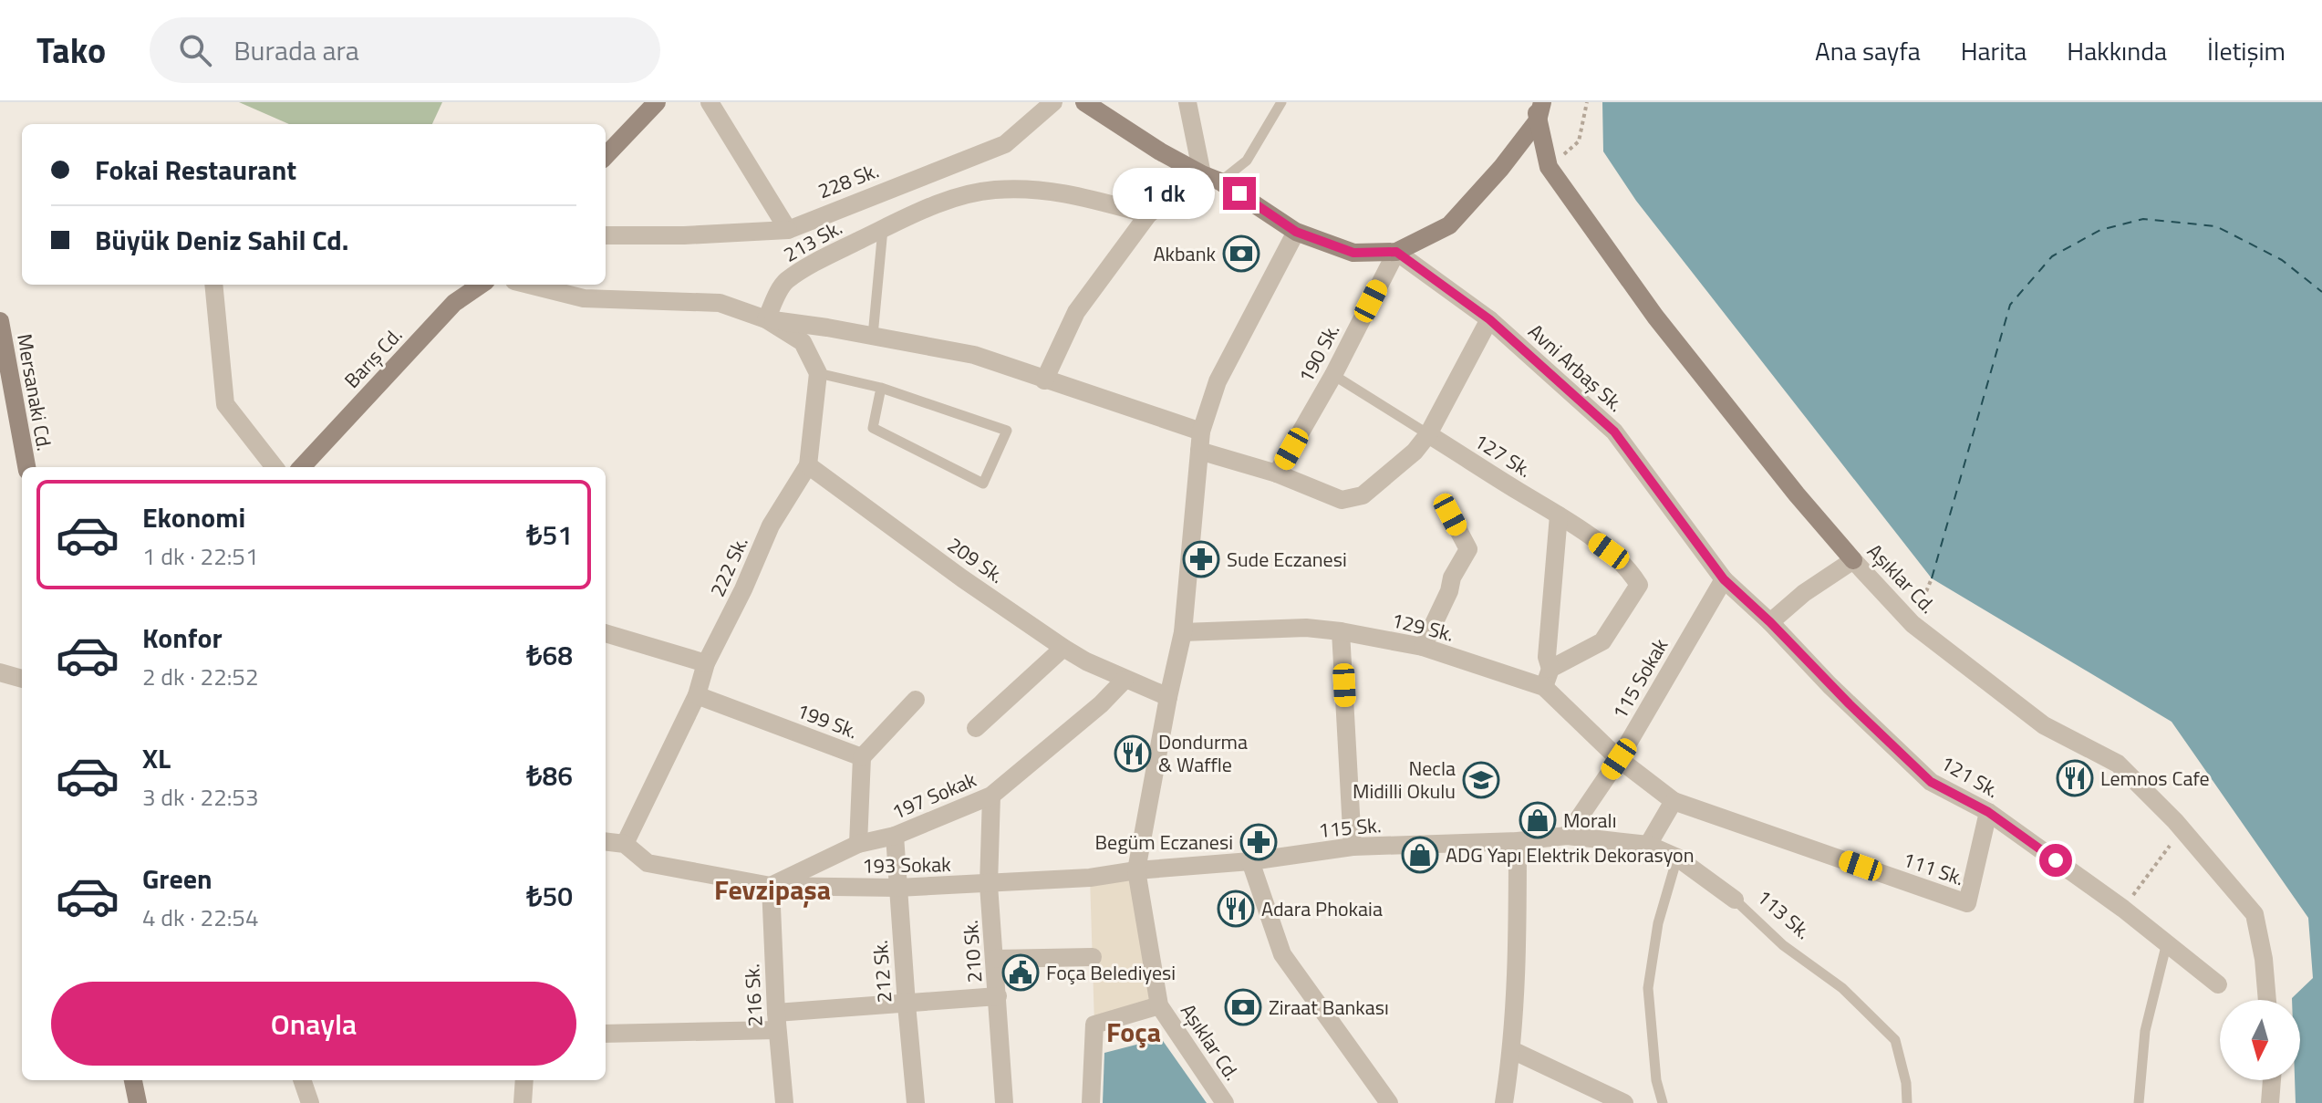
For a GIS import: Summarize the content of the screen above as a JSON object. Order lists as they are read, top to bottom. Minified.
{"streets":{"street":["228 Sk.","213 Sk.","190 Sk.","Barış Cd.","Avni Arbaş Sk.","Mersanaki Cd.","127 Sk.","209 Sk.","222 Sk.","Aşıklar Cd.","129 Sk.","115 Sokak","199 Sk.","121 Sk.","197 Sokak","115 Sk.","193 Sokak","111 Sk.","113 Sk.","210 Sk.","212 Sk.","216 Sk."]},"crossings":[["190 Sk.","Avni Arbaş Sk."],["190 Sk.","127 Sk."],["Avni Arbaş Sk.","115 Sokak"],["Avni Arbaş Sk.","121 Sk."],["209 Sk.","222 Sk."],["209 Sk.","197 Sokak"],["222 Sk.","199 Sk."],["222 Sk.","193 Sokak"],["129 Sk.","115 Sokak"],["129 Sk.","111 Sk."],["115 Sokak","121 Sk."],["115 Sokak","115 Sk."],["115 Sokak","113 Sk."],["199 Sk.","197 Sokak"],["121 Sk.","111 Sk."],["197 Sokak","193 Sokak"],["197 Sokak","210 Sk."],["197 Sokak","212 Sk."],["197 Sokak","216 Sk."],["115 Sk.","193 Sokak"],["115 Sk.","113 Sk."],["193 Sokak","210 Sk."],["193 Sokak","212 Sk."],["193 Sokak","216 Sk."]],"districts":["Fevzipaşa","Foça"],"places":{"bank":["Akbank","Ziraat Bankası"],"pharmacy":["Sude Eczanesi","Begüm Eczanesi"],"restaurant":["Dondurma & Waffle","Lemnos Cafe","Adara Phokaia"],"school or university":["Necla Midilli Okulu"],"shop":["Moralı","ADG Yapı Elektrik Dekorasyon"],"public building":["Foça Belediyesi"]},"north":"bottom","page":{"header":"Tako","search":"Burada ara","nav":["Ana sayfa","Harita","Hakkında","İletişim"],"banner":["Fokai Restaurant","Büyük Deniz Sahil Cd."],"bubble":"1 dk","list":[{"name":"Ekonomi","note":"1 dk · 22:51","value":"₺51"},{"name":"Konfor","note":"2 dk · 22:52","value":"₺68"},{"name":"XL","note":"3 dk · 22:53","value":"₺86"},{"name":"Green","note":"4 dk · 22:54","value":"₺50"}],"buttons":"Onayla"}}
